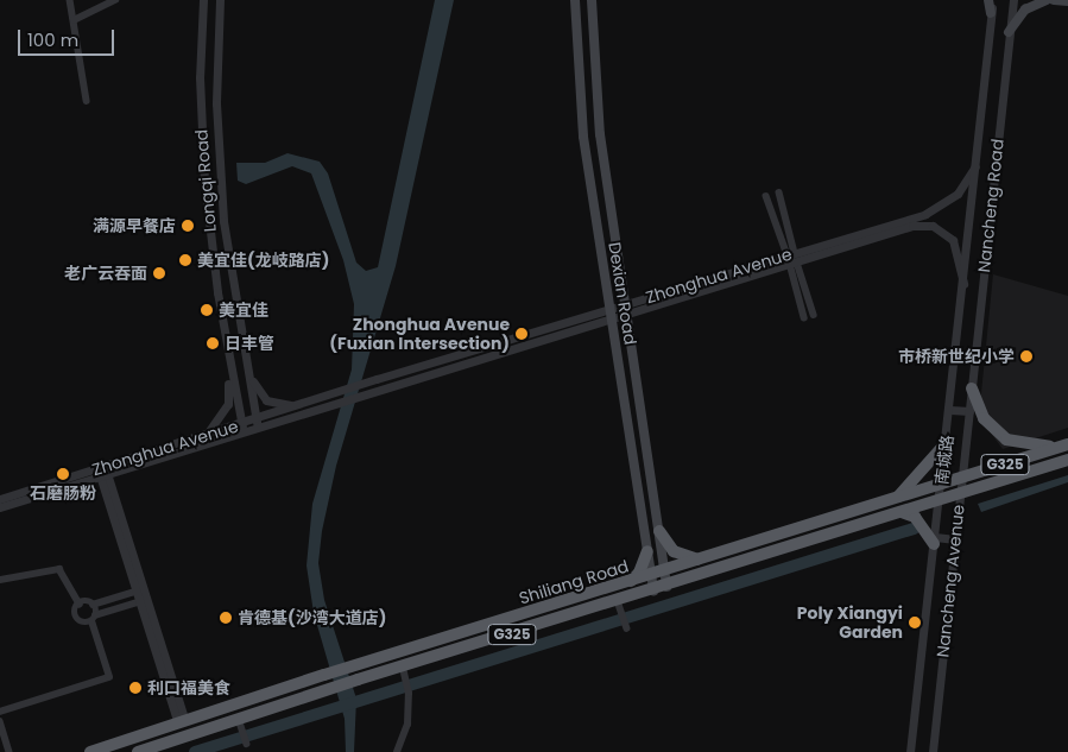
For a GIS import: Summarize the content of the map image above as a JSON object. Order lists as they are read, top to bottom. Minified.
{"streets":{"highway":["G325","Shiliang Road"],"main road":["Dexian Road"],"street":["Longqi Road","Nancheng Road","Zhonghua Avenue","南城路","Nancheng Avenue"]},"crossings":[["Longqi Road","Zhonghua Avenue"],["Nancheng Road","Zhonghua Avenue"],["Nancheng Road","南城路"],["Nancheng Road","Nancheng Avenue"],["Zhonghua Avenue","Dexian Road"],["Zhonghua Avenue","南城路"],["Dexian Road","Shiliang Road"],["南城路","Shiliang Road"],["Nancheng Avenue","Shiliang Road"]],"places":["满源早餐店","美宜佳(龙岐路店)","老广云吞面","美宜佳","Zhonghua Avenue (Fuxian Intersection)","日丰管","市桥新世纪小学","石磨肠粉","肯德基(沙湾大道店)","Poly Xiangyi Garden","利口福美食"],"scale_bar":"100 m"}
